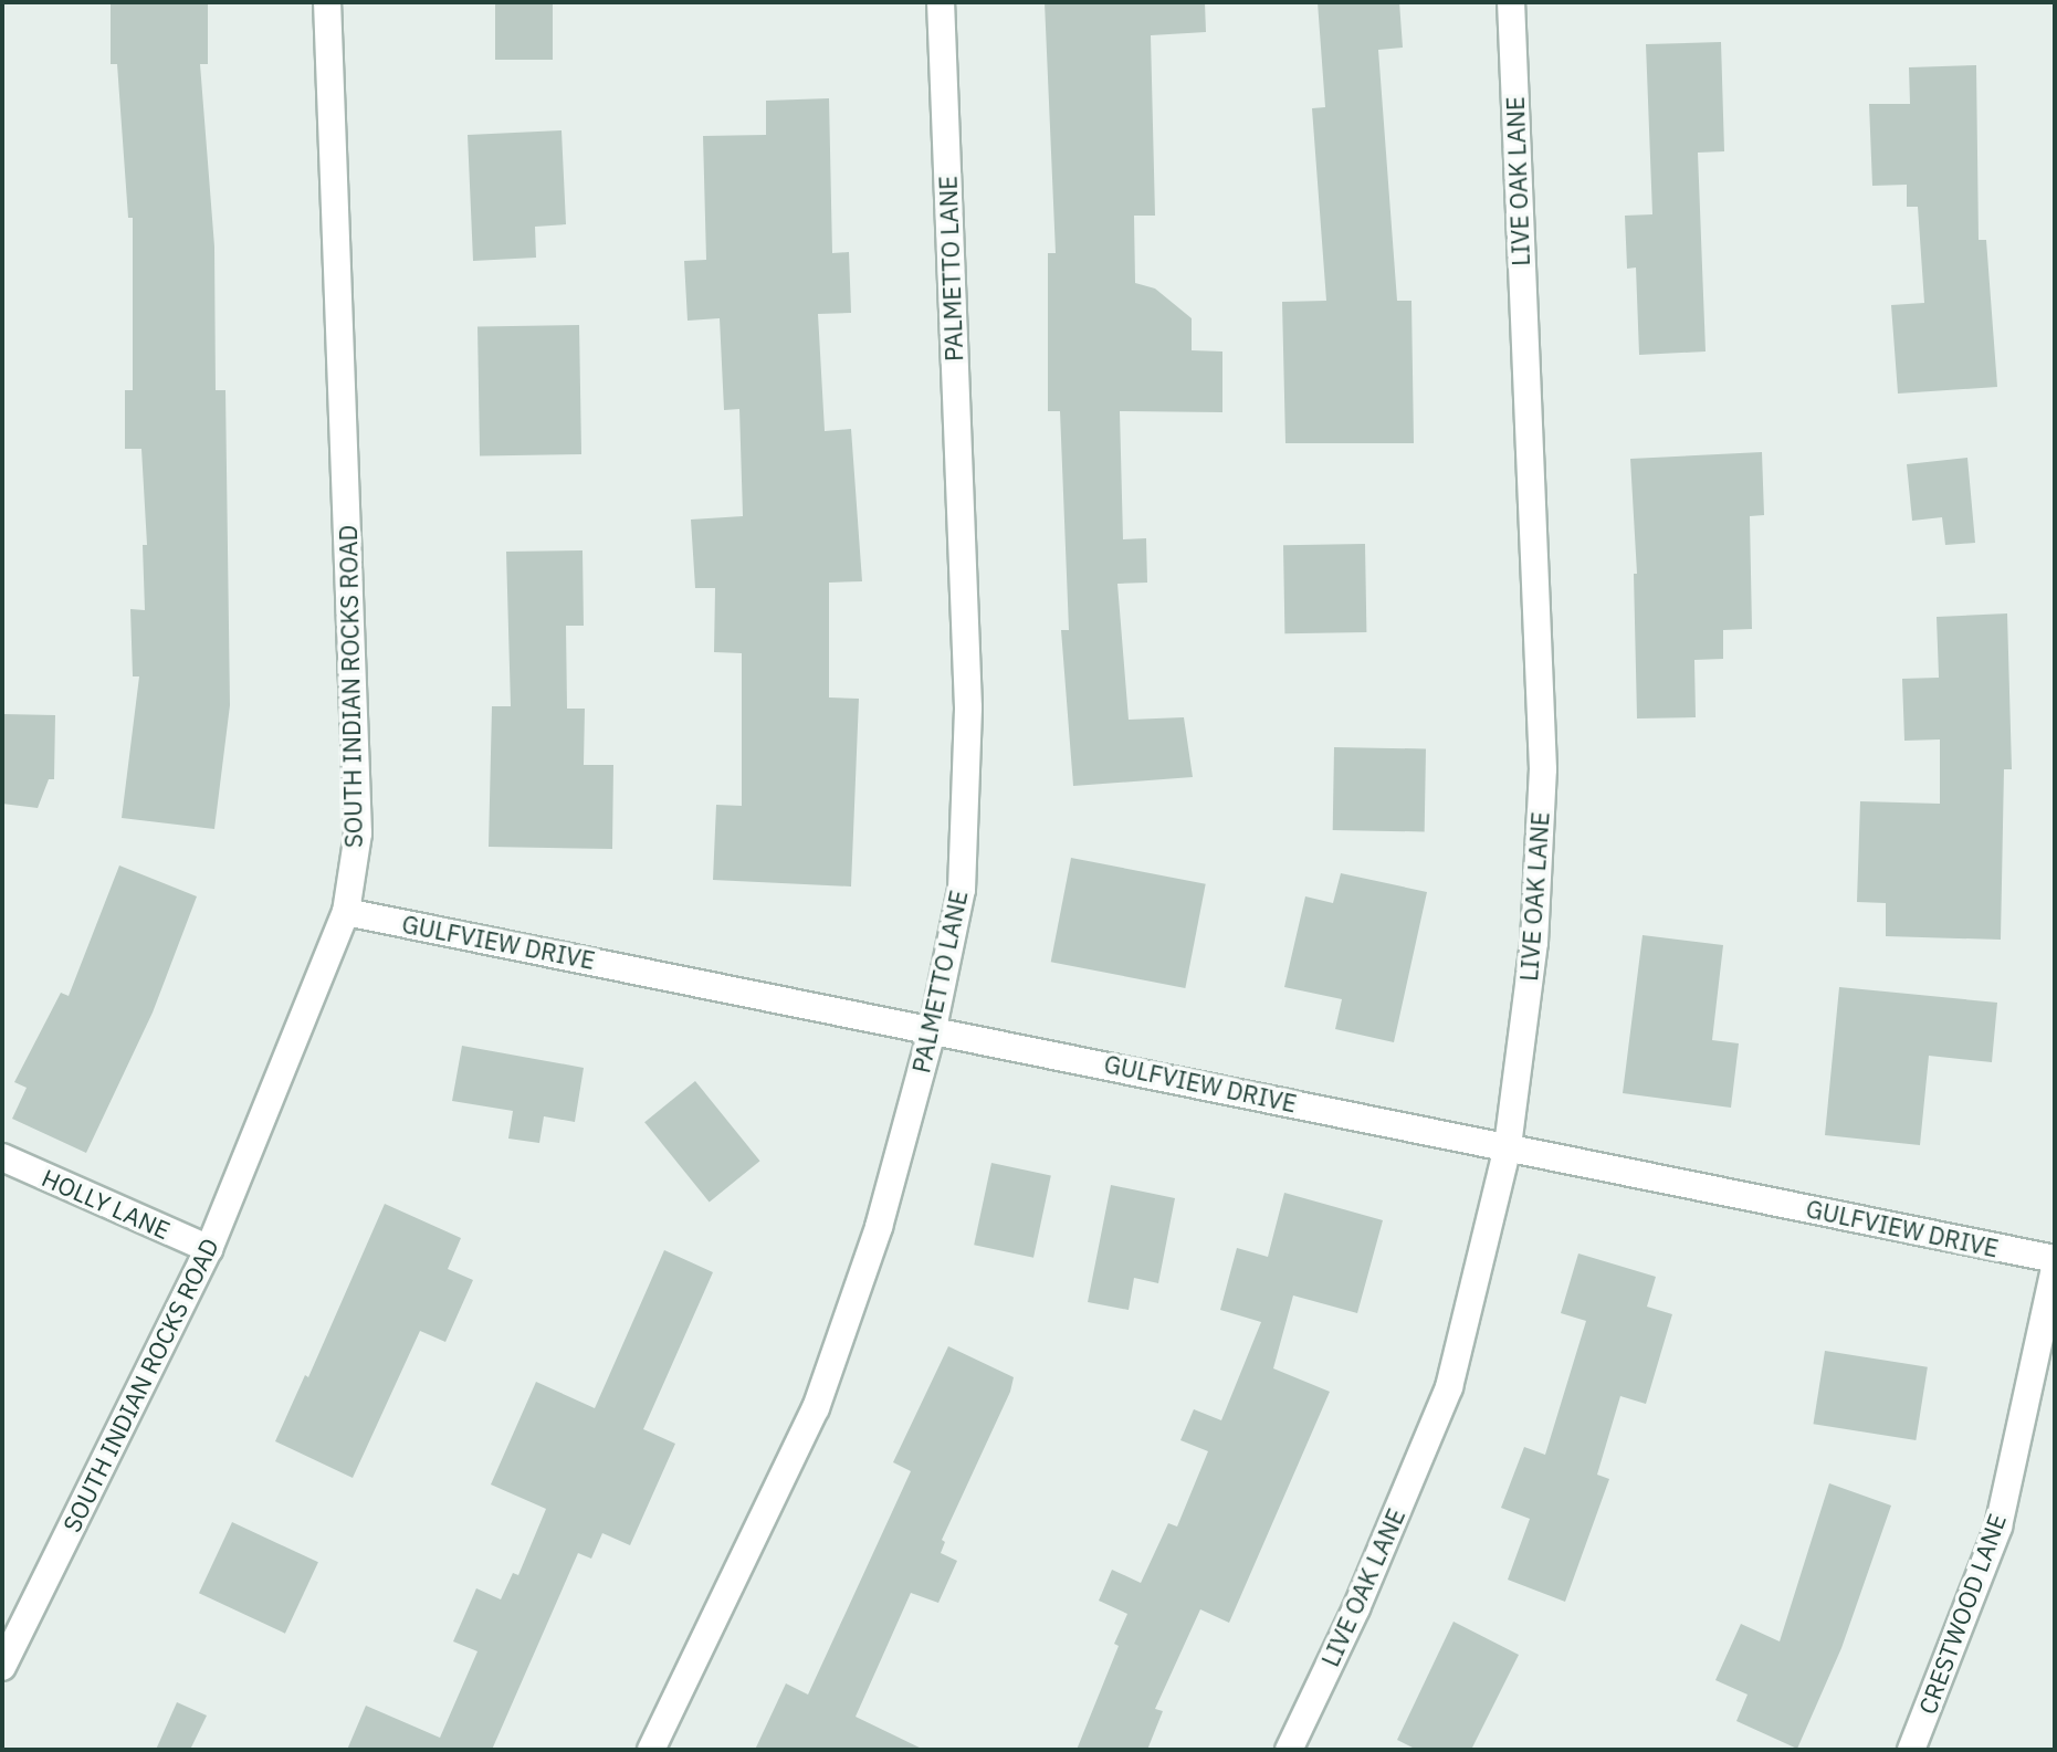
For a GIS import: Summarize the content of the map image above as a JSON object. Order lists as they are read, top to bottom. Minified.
{"streets":{"street":["LIVE OAK LANE","PALMETTO LANE","SOUTH INDIAN ROCKS ROAD","GULFVIEW DRIVE","HOLLY LANE","CRESTWOOD LANE"]},"crossings":[["LIVE OAK LANE","GULFVIEW DRIVE"],["PALMETTO LANE","GULFVIEW DRIVE"],["SOUTH INDIAN ROCKS ROAD","GULFVIEW DRIVE"],["SOUTH INDIAN ROCKS ROAD","HOLLY LANE"]]}
